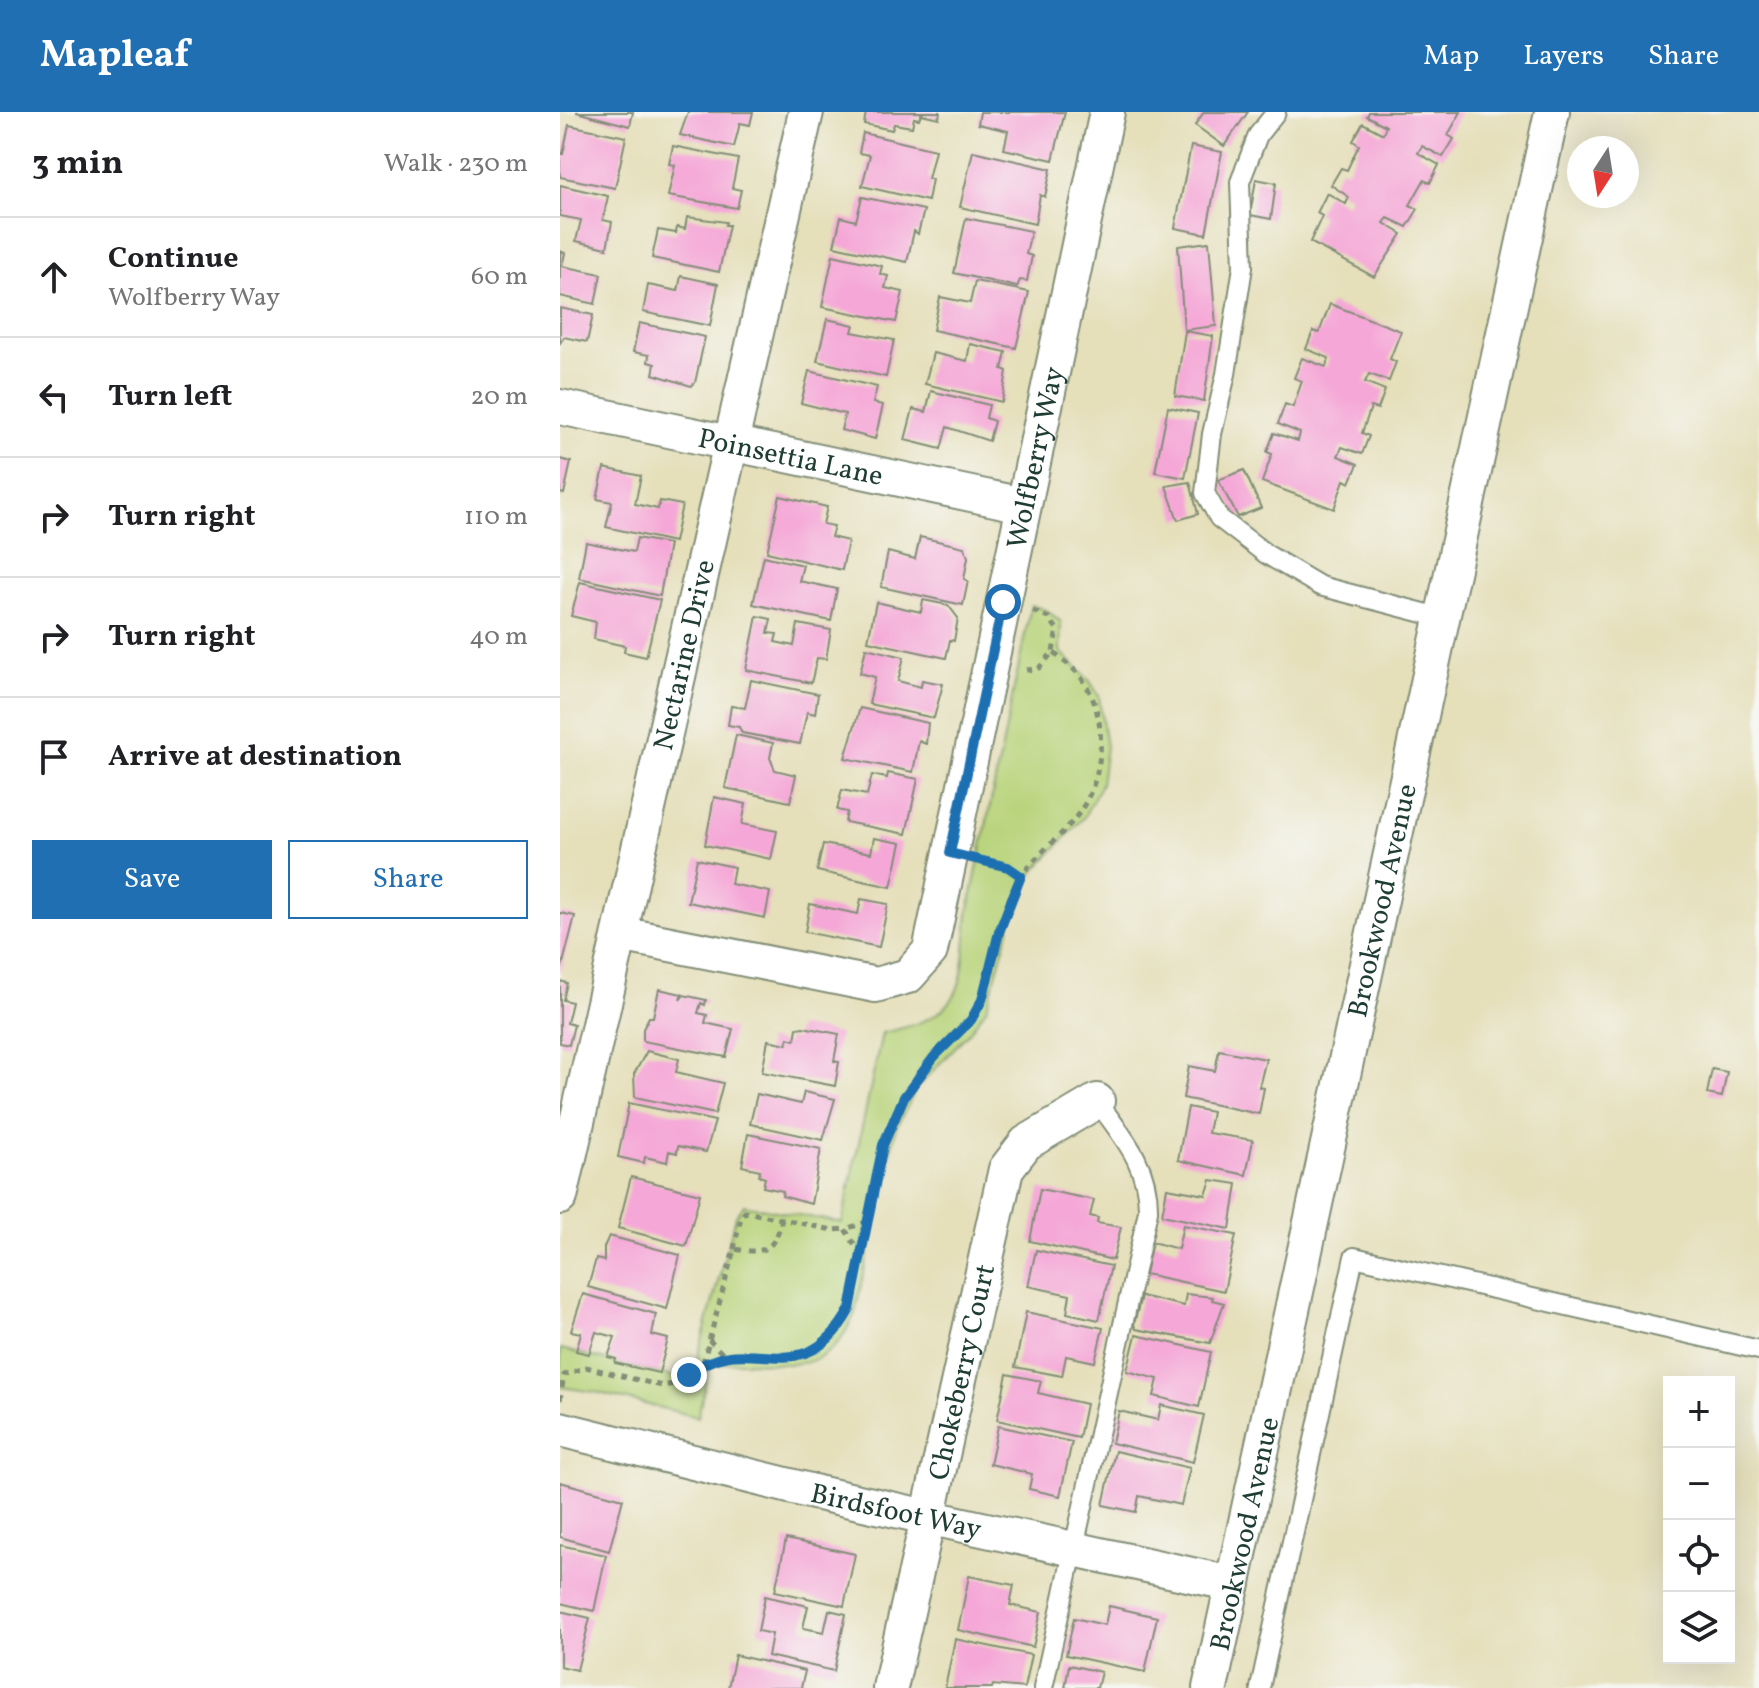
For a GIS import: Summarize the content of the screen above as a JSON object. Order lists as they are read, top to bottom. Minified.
{"streets":{"street":["Poinsettia Lane","Wolfberry Way","Nectarine Drive","Brookwood Avenue","Chokeberry Court","Birdsfoot Way"]},"crossings":[["Poinsettia Lane","Wolfberry Way"],["Poinsettia Lane","Nectarine Drive"],["Wolfberry Way","Nectarine Drive"],["Brookwood Avenue","Birdsfoot Way"],["Chokeberry Court","Birdsfoot Way"]],"north":"bottom","page":{"header":"Mapleaf","nav":["Map","Layers","Share"],"heading":["3 min","Walk · 230 m"],"list":[["Continue","Wolfberry Way","60 m"],["Turn left","20 m"],["Turn right","110 m"],["Turn right","40 m"],"Arrive at destination"],"buttons":["Save","Share"],"map_buttons":["+","−"]}}
